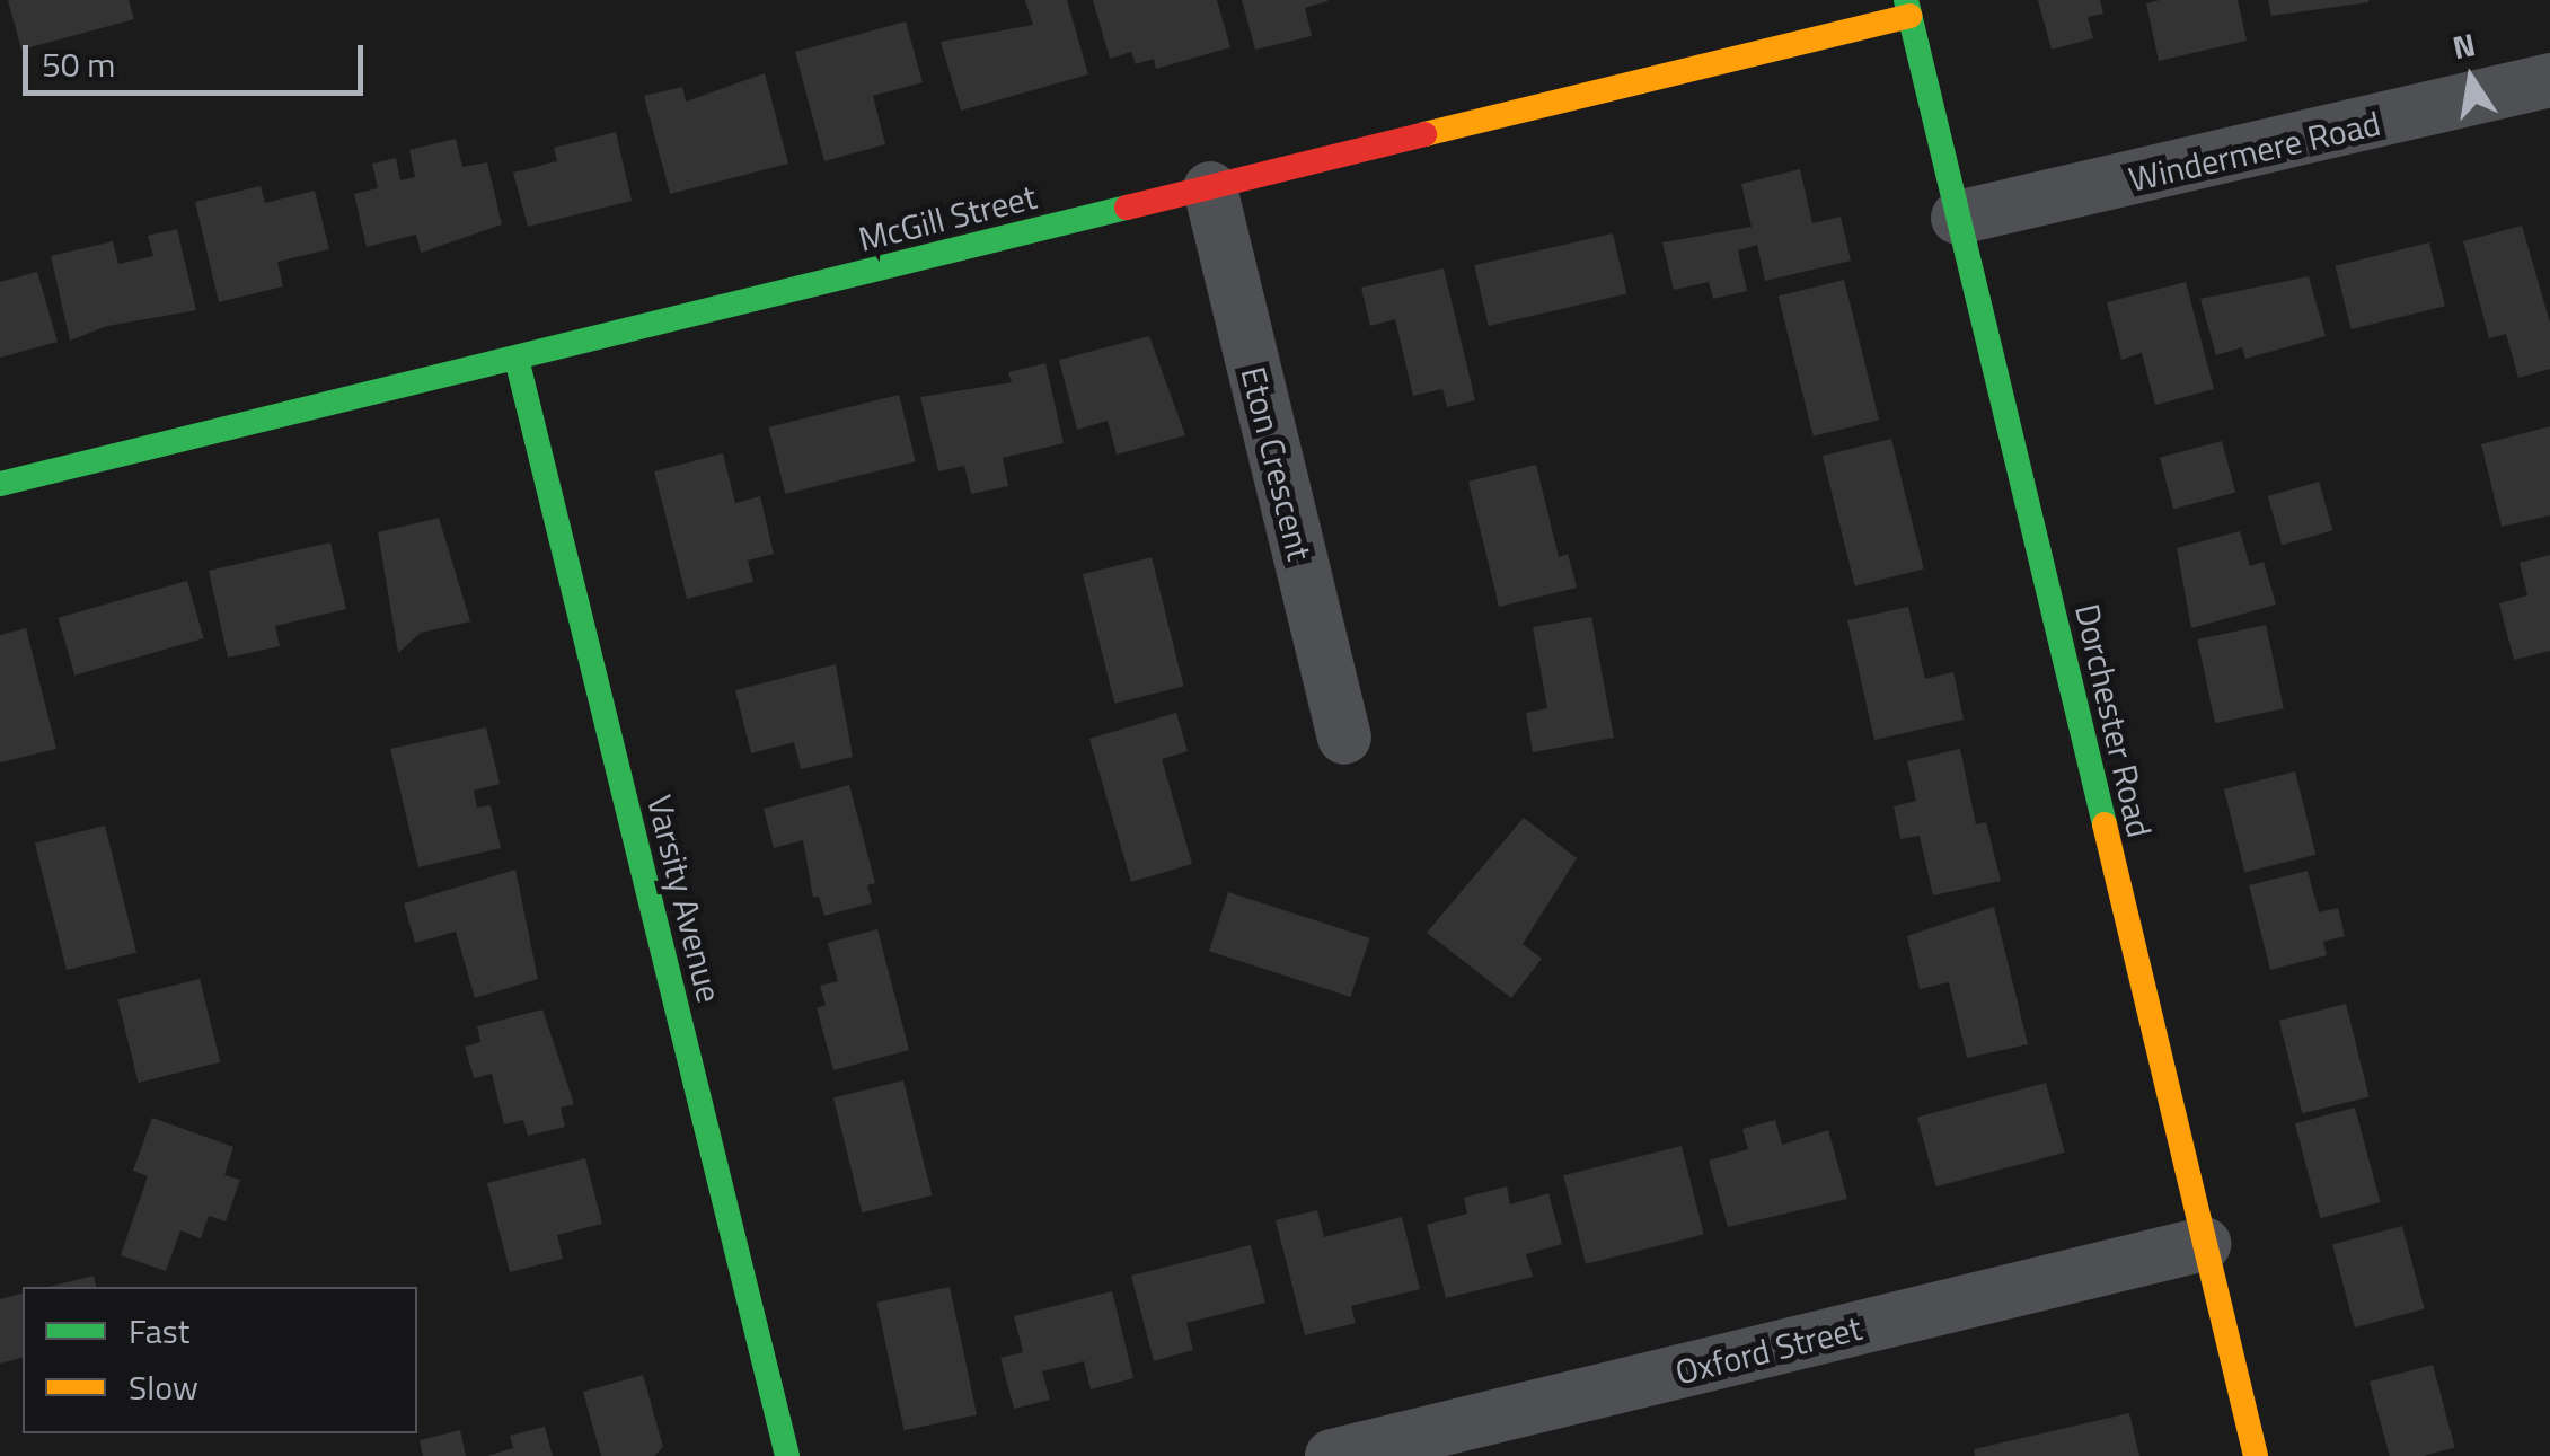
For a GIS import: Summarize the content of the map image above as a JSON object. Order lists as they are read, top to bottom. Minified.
{"streets":{"street":["Windermere Road","McGill Street","Eton Crescent","Dorchester Road","Varsity Avenue","Oxford Street"]},"crossings":[["Windermere Road","Dorchester Road"],["McGill Street","Eton Crescent"],["McGill Street","Dorchester Road"],["McGill Street","Varsity Avenue"],["Dorchester Road","Oxford Street"]],"legend":["Fast","Slow"],"scale_bar":"50 m","north":"top"}
